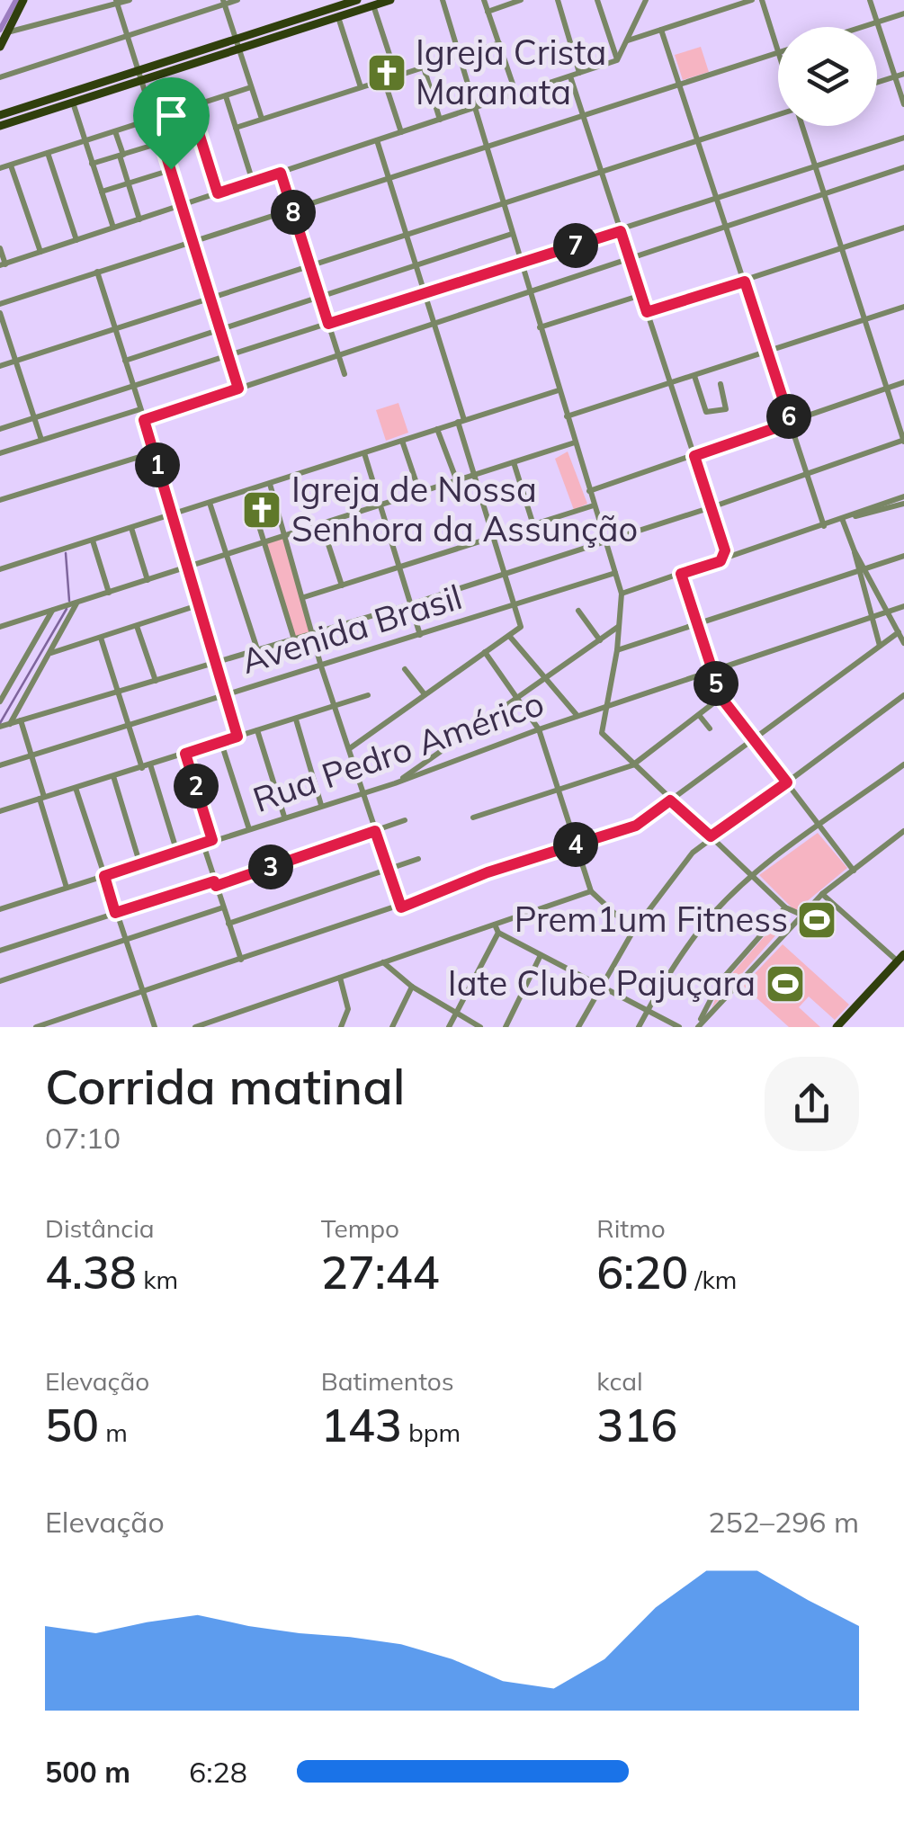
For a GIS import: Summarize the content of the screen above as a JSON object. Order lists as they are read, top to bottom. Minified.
{"streets":{"street":["Avenida Brasil","Rua Pedro Américo"]},"places":{"church":["Igreja Crista Maranata","Igreja de Nossa Senhora da Assunção"],"sports":["Prem1um Fitness","Iate Clube Pajuçara"]},"page":{"pins":["8","7","6","1","5","2","4","3"],"heading":["Corrida matinal","07:10"],"stats":[["Distância","4.38 km"],["Tempo","27:44"],["Ritmo","6:20 /km"],["Elevação","50 m"],["Batimentos","143 bpm"],["kcal","316"]],"chart":["Elevação","252–296 m"],"list":[{"name":"500 m","note":"6:28"}]}}
